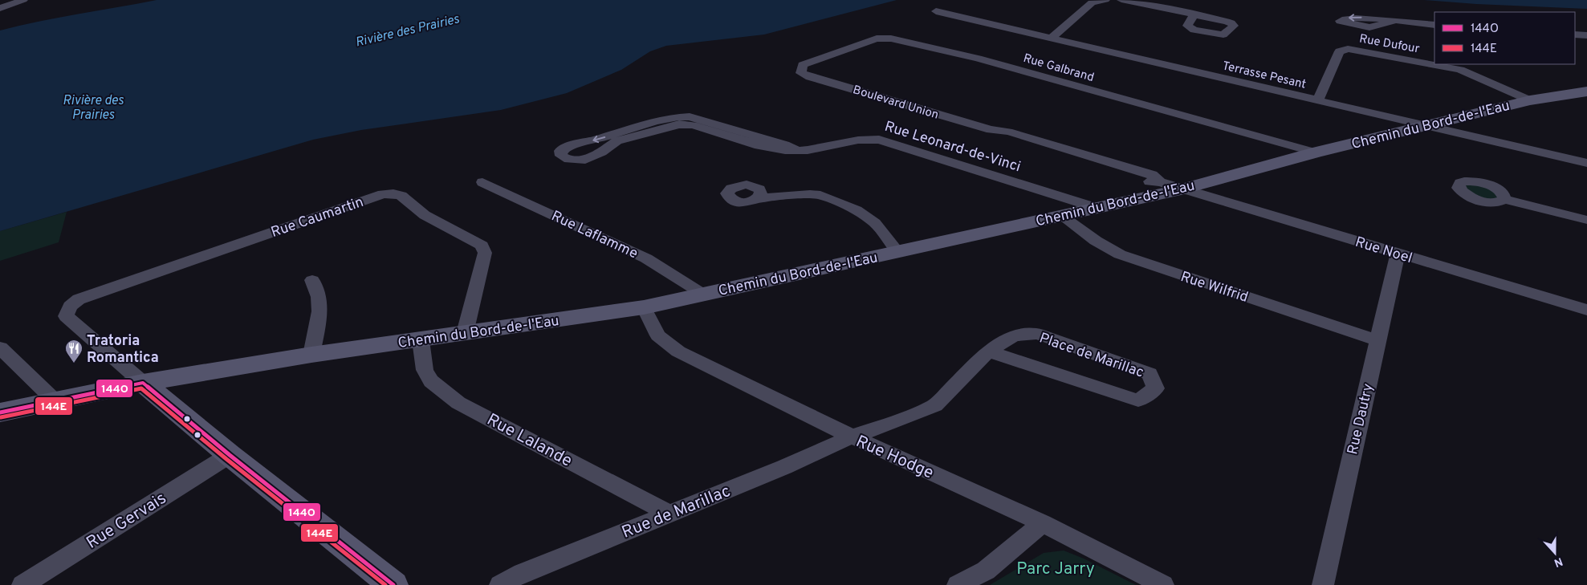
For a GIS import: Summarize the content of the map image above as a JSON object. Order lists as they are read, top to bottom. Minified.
{"streets":{"street":["Rue Dufour","Rue Galbrand","Terrasse Pesant","Boulevard Union","Chemin du Bord-de-l'Eau","Rue Leonard-de-Vinci","Rue Caumartin","Rue Laflamme","Rue Noel","Rue Wilfrid","Place de Marillac","Rue Dautry","Rue Lalande","Rue Hodge","Rue de Marillac","Rue Gervais"]},"crossings":[["Rue Dufour","Terrasse Pesant"],["Rue Dufour","Chemin du Bord-de-l'Eau"],["Rue Galbrand","Boulevard Union"],["Rue Galbrand","Chemin du Bord-de-l'Eau"],["Terrasse Pesant","Chemin du Bord-de-l'Eau"],["Boulevard Union","Chemin du Bord-de-l'Eau"],["Boulevard Union","Rue Noel"],["Chemin du Bord-de-l'Eau","Rue Leonard-de-Vinci"],["Chemin du Bord-de-l'Eau","Rue Caumartin"],["Chemin du Bord-de-l'Eau","Rue Laflamme"],["Chemin du Bord-de-l'Eau","Rue Noel"],["Chemin du Bord-de-l'Eau","Rue Wilfrid"],["Chemin du Bord-de-l'Eau","Rue Lalande"],["Chemin du Bord-de-l'Eau","Rue Hodge"],["Rue Noel","Rue Dautry"],["Rue Wilfrid","Rue Dautry"],["Place de Marillac","Rue Hodge"],["Place de Marillac","Rue de Marillac"],["Rue Lalande","Rue de Marillac"],["Rue Hodge","Rue de Marillac"]],"water":["Rivière des Prairies"],"parks":["Parc Jarry"],"places":{"restaurant":["Tratoria Romantica"]},"lines":["transit line 144O","transit line 144E"],"legend":["144O","144E"],"north":"bottom"}
